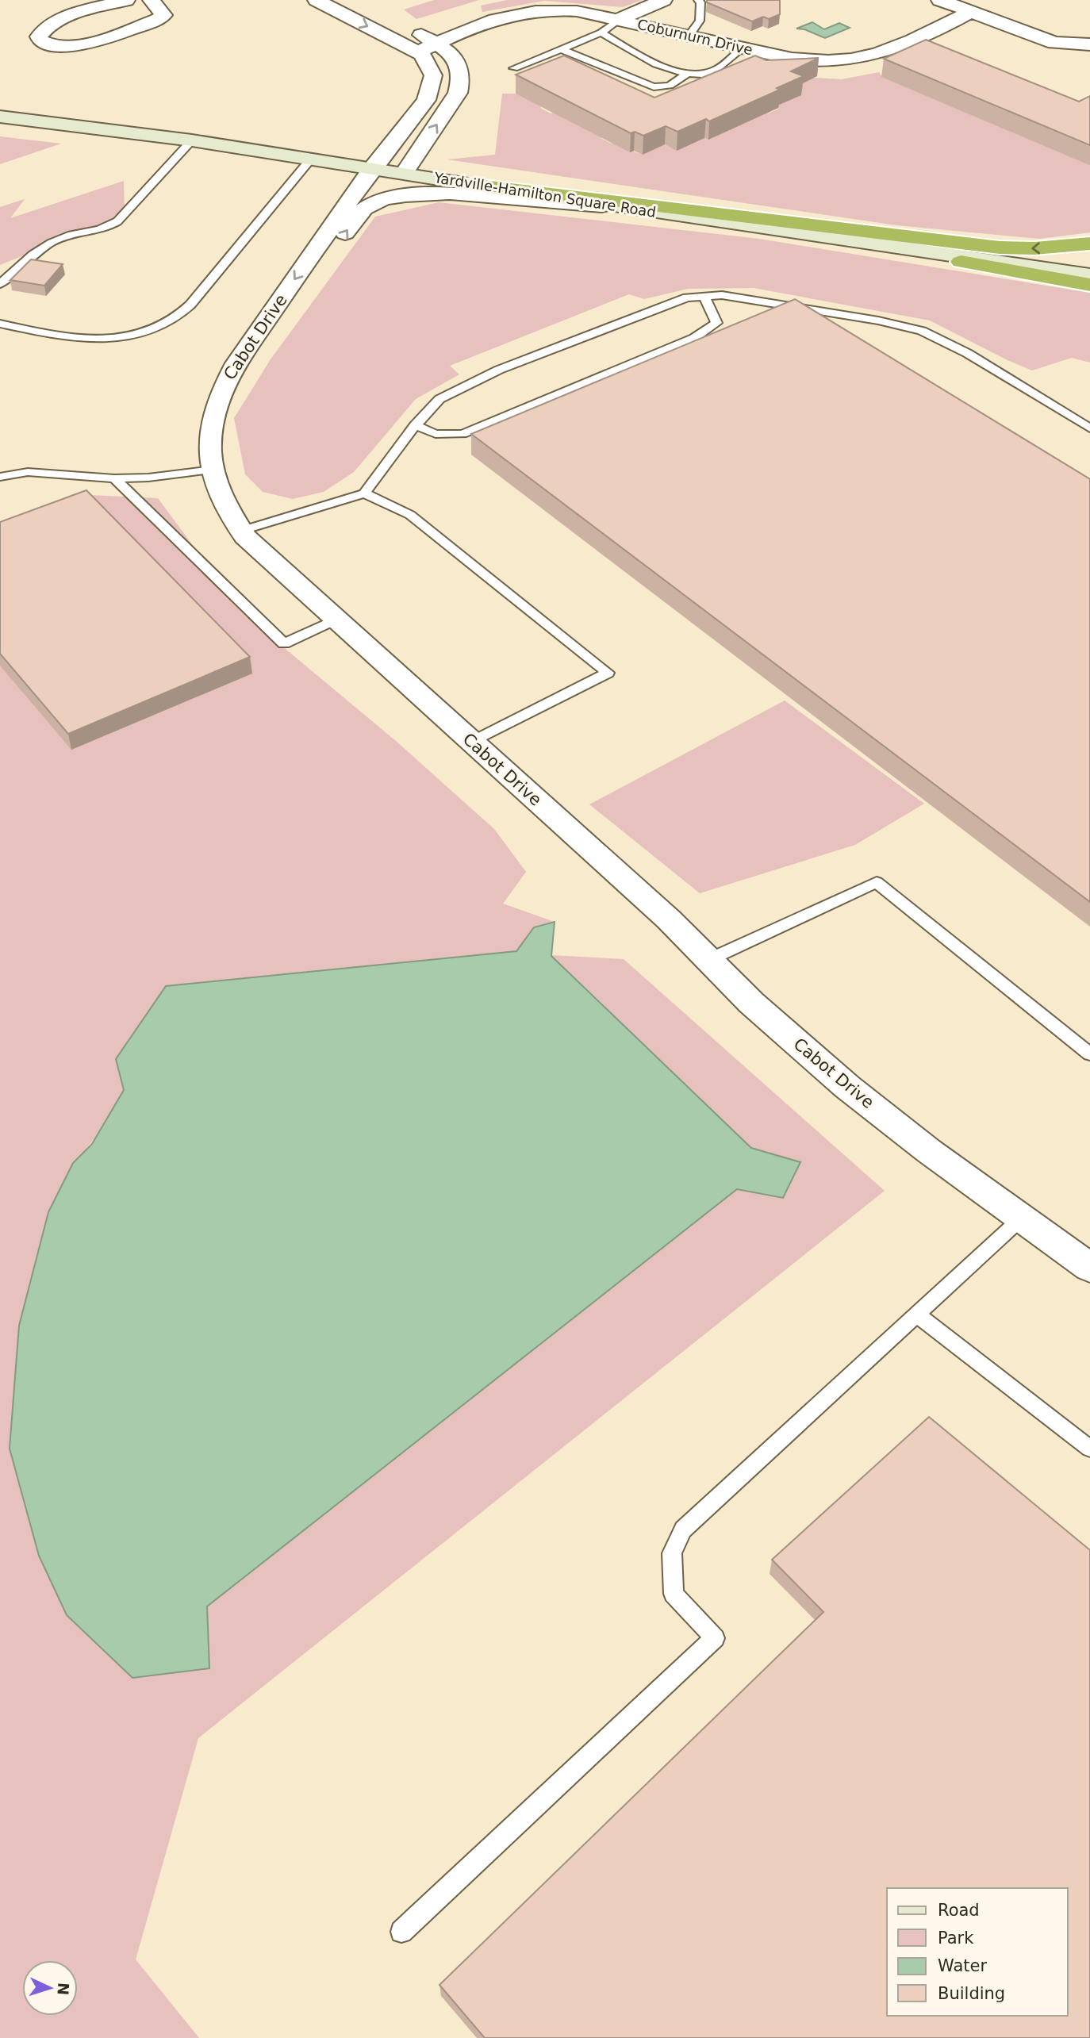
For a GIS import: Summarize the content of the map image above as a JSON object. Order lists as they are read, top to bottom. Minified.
{"streets":{"street":["Coburnurn Drive","Yardville-Hamilton Square Road","Cabot Drive"]},"crossings":[["Coburnurn Drive","Cabot Drive"],["Yardville-Hamilton Square Road","Cabot Drive"]],"legend":["Road","Park","Water","Building"],"north":"right"}
